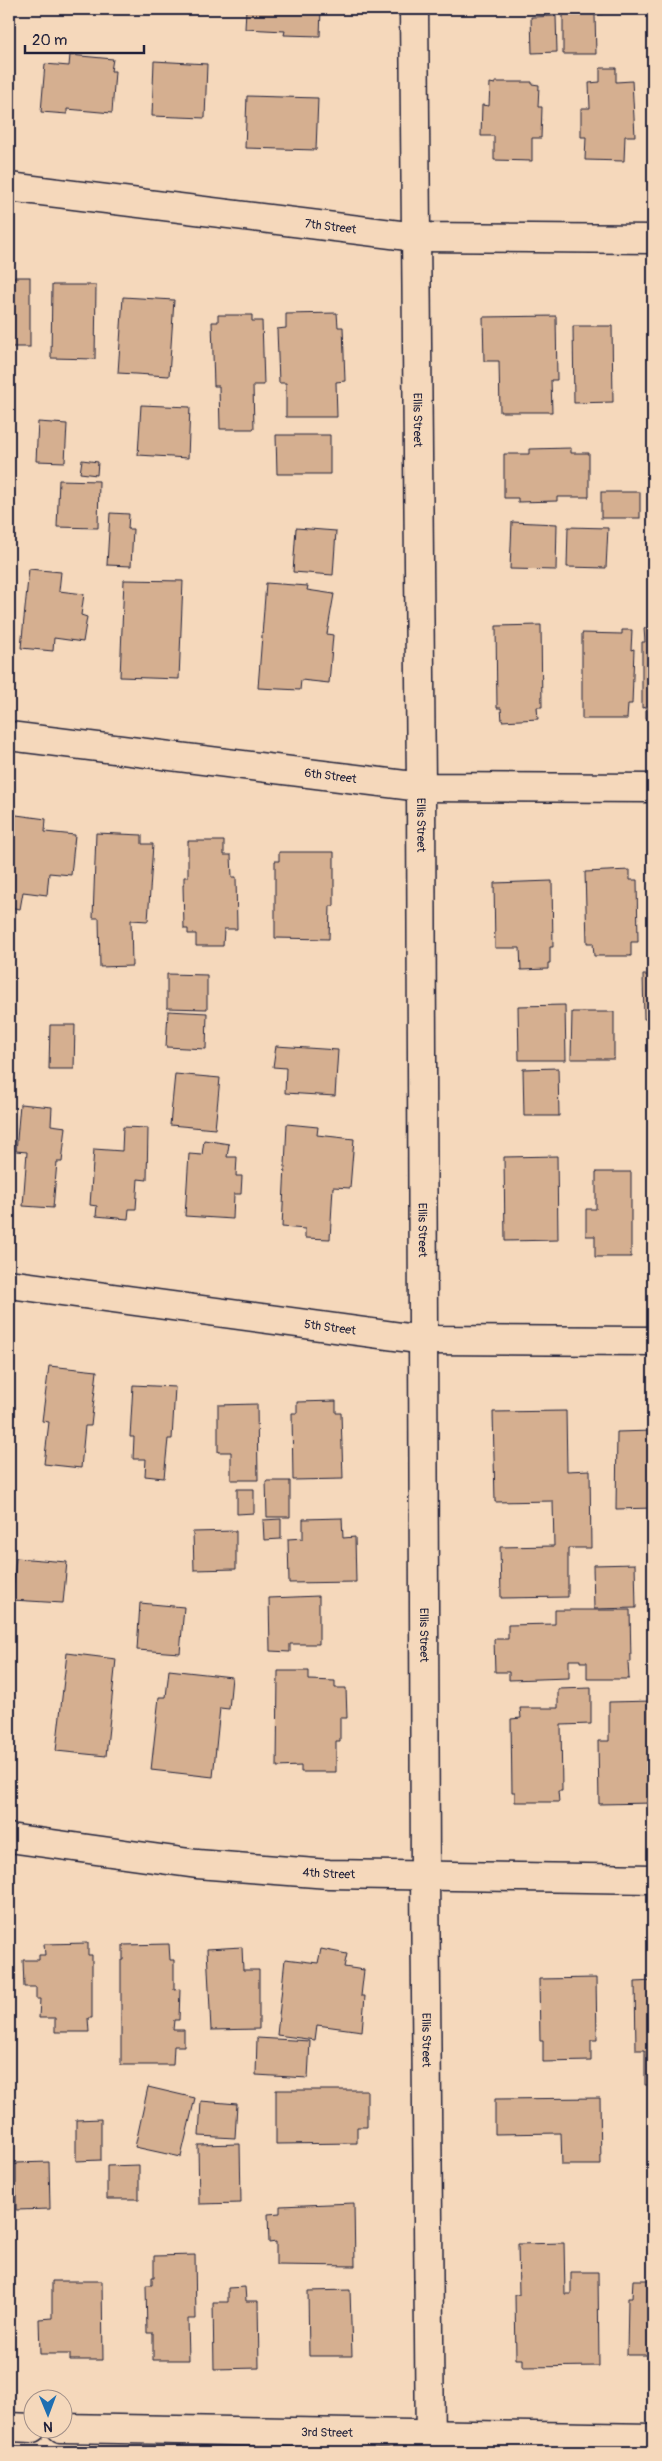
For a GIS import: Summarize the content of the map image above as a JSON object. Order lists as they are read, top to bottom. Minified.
{"streets":{"street":["7th Street","Ellis Street","6th Street","5th Street","4th Street","3rd Street"]},"crossings":[["7th Street","Ellis Street"],["Ellis Street","6th Street"],["Ellis Street","5th Street"],["Ellis Street","4th Street"],["Ellis Street","3rd Street"]],"scale_bar":"20 m","north":"bottom"}
